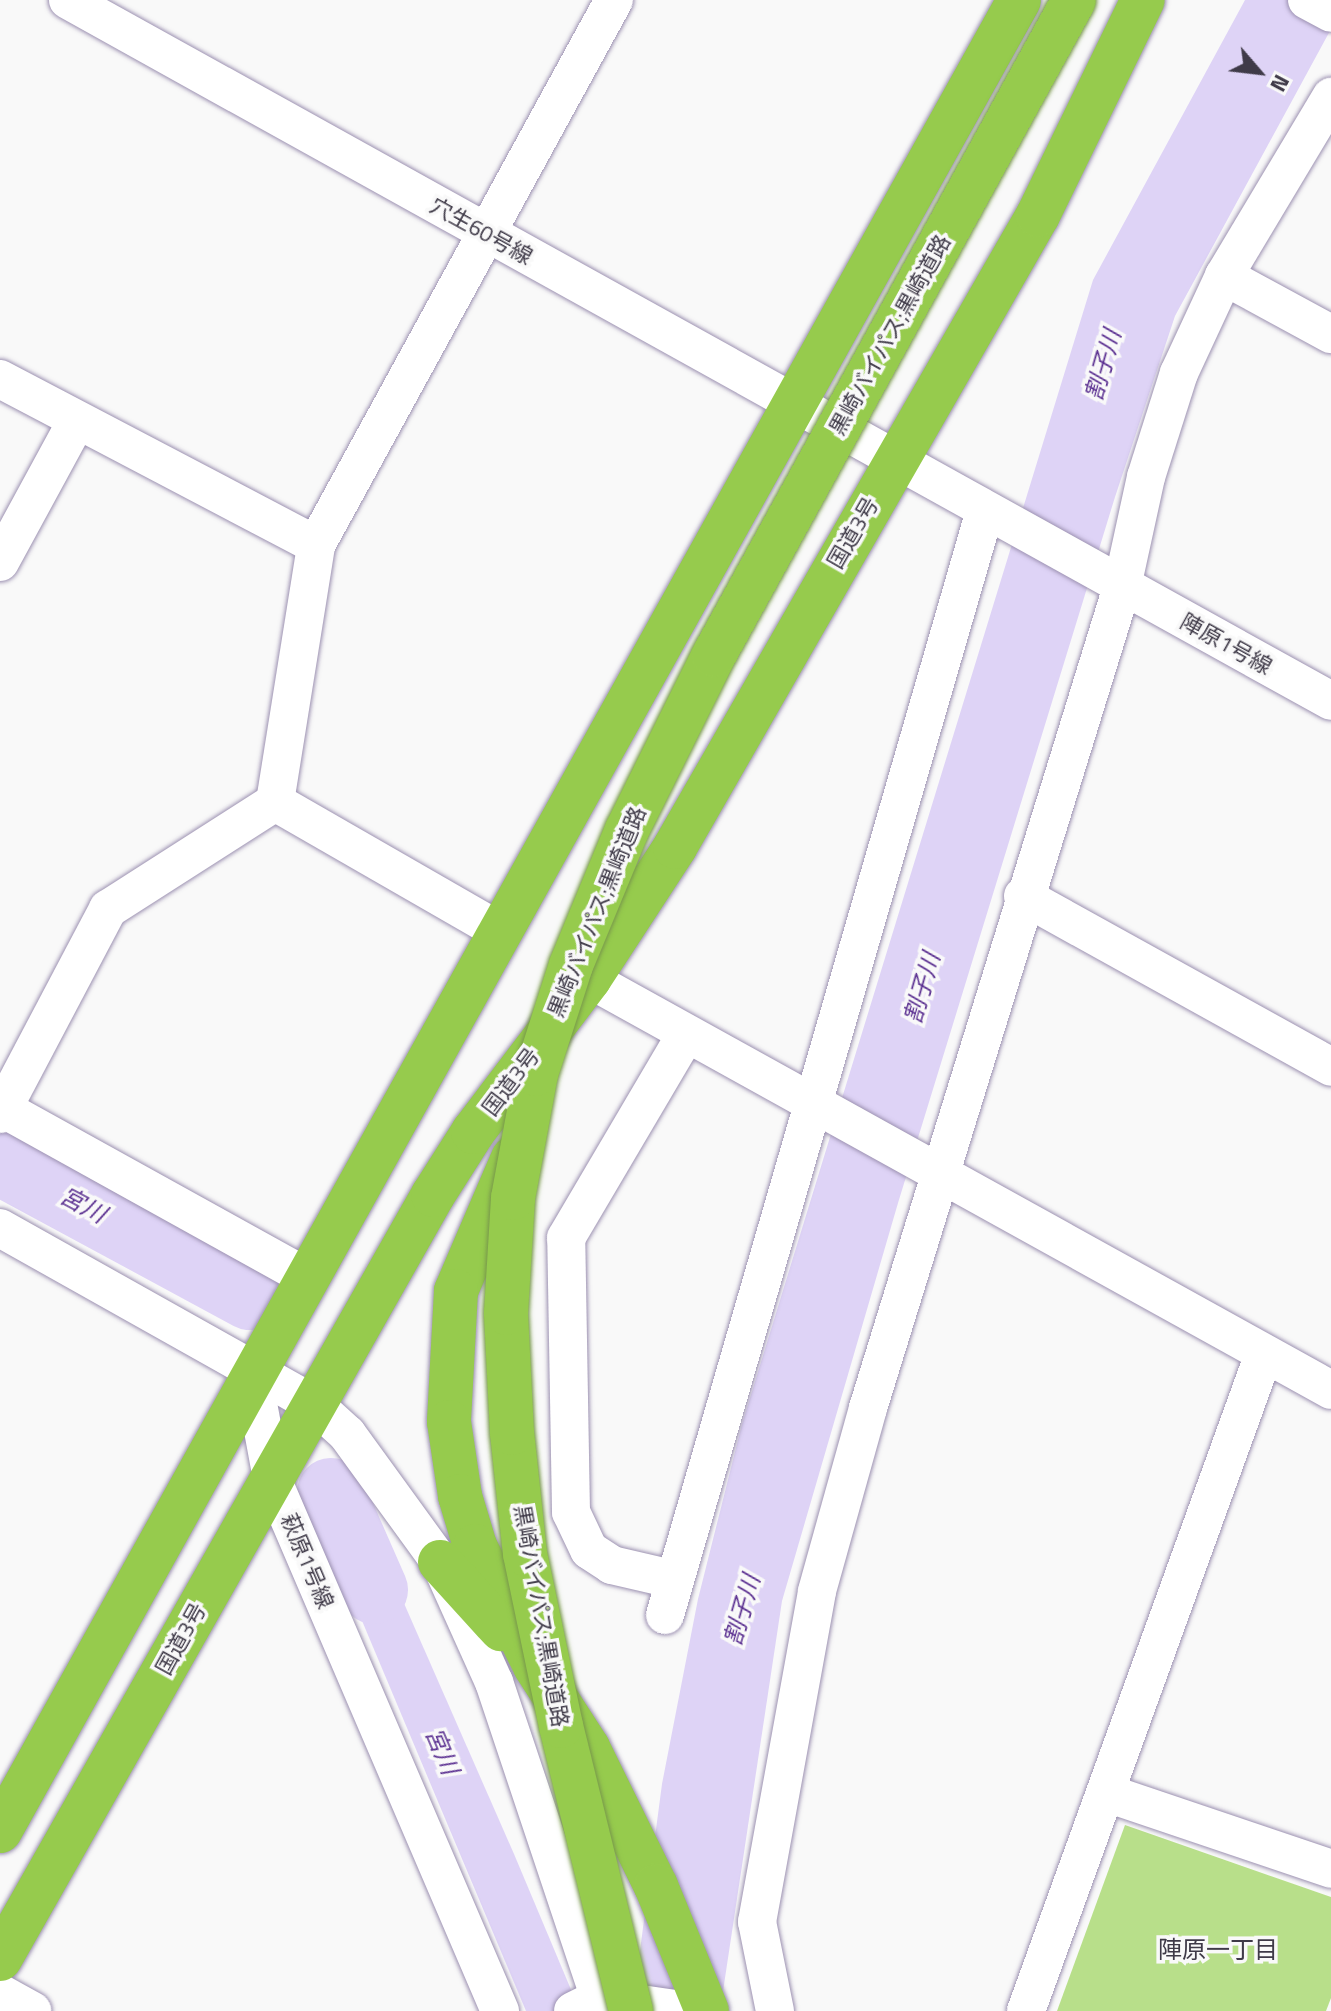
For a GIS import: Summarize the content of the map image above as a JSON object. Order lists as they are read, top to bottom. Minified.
{"streets":{"highway":["黒崎バイパス;黒崎道路","国道3号"],"street":["穴生60号線","陣原1号線","萩原1号線"]},"crossings":[["穴生60号線","国道3号"],["穴生60号線","陣原1号線"],["国道3号","萩原1号線"]],"districts":["陣原一丁目"],"water":["割子川","宮川"],"north":"bottom right"}
